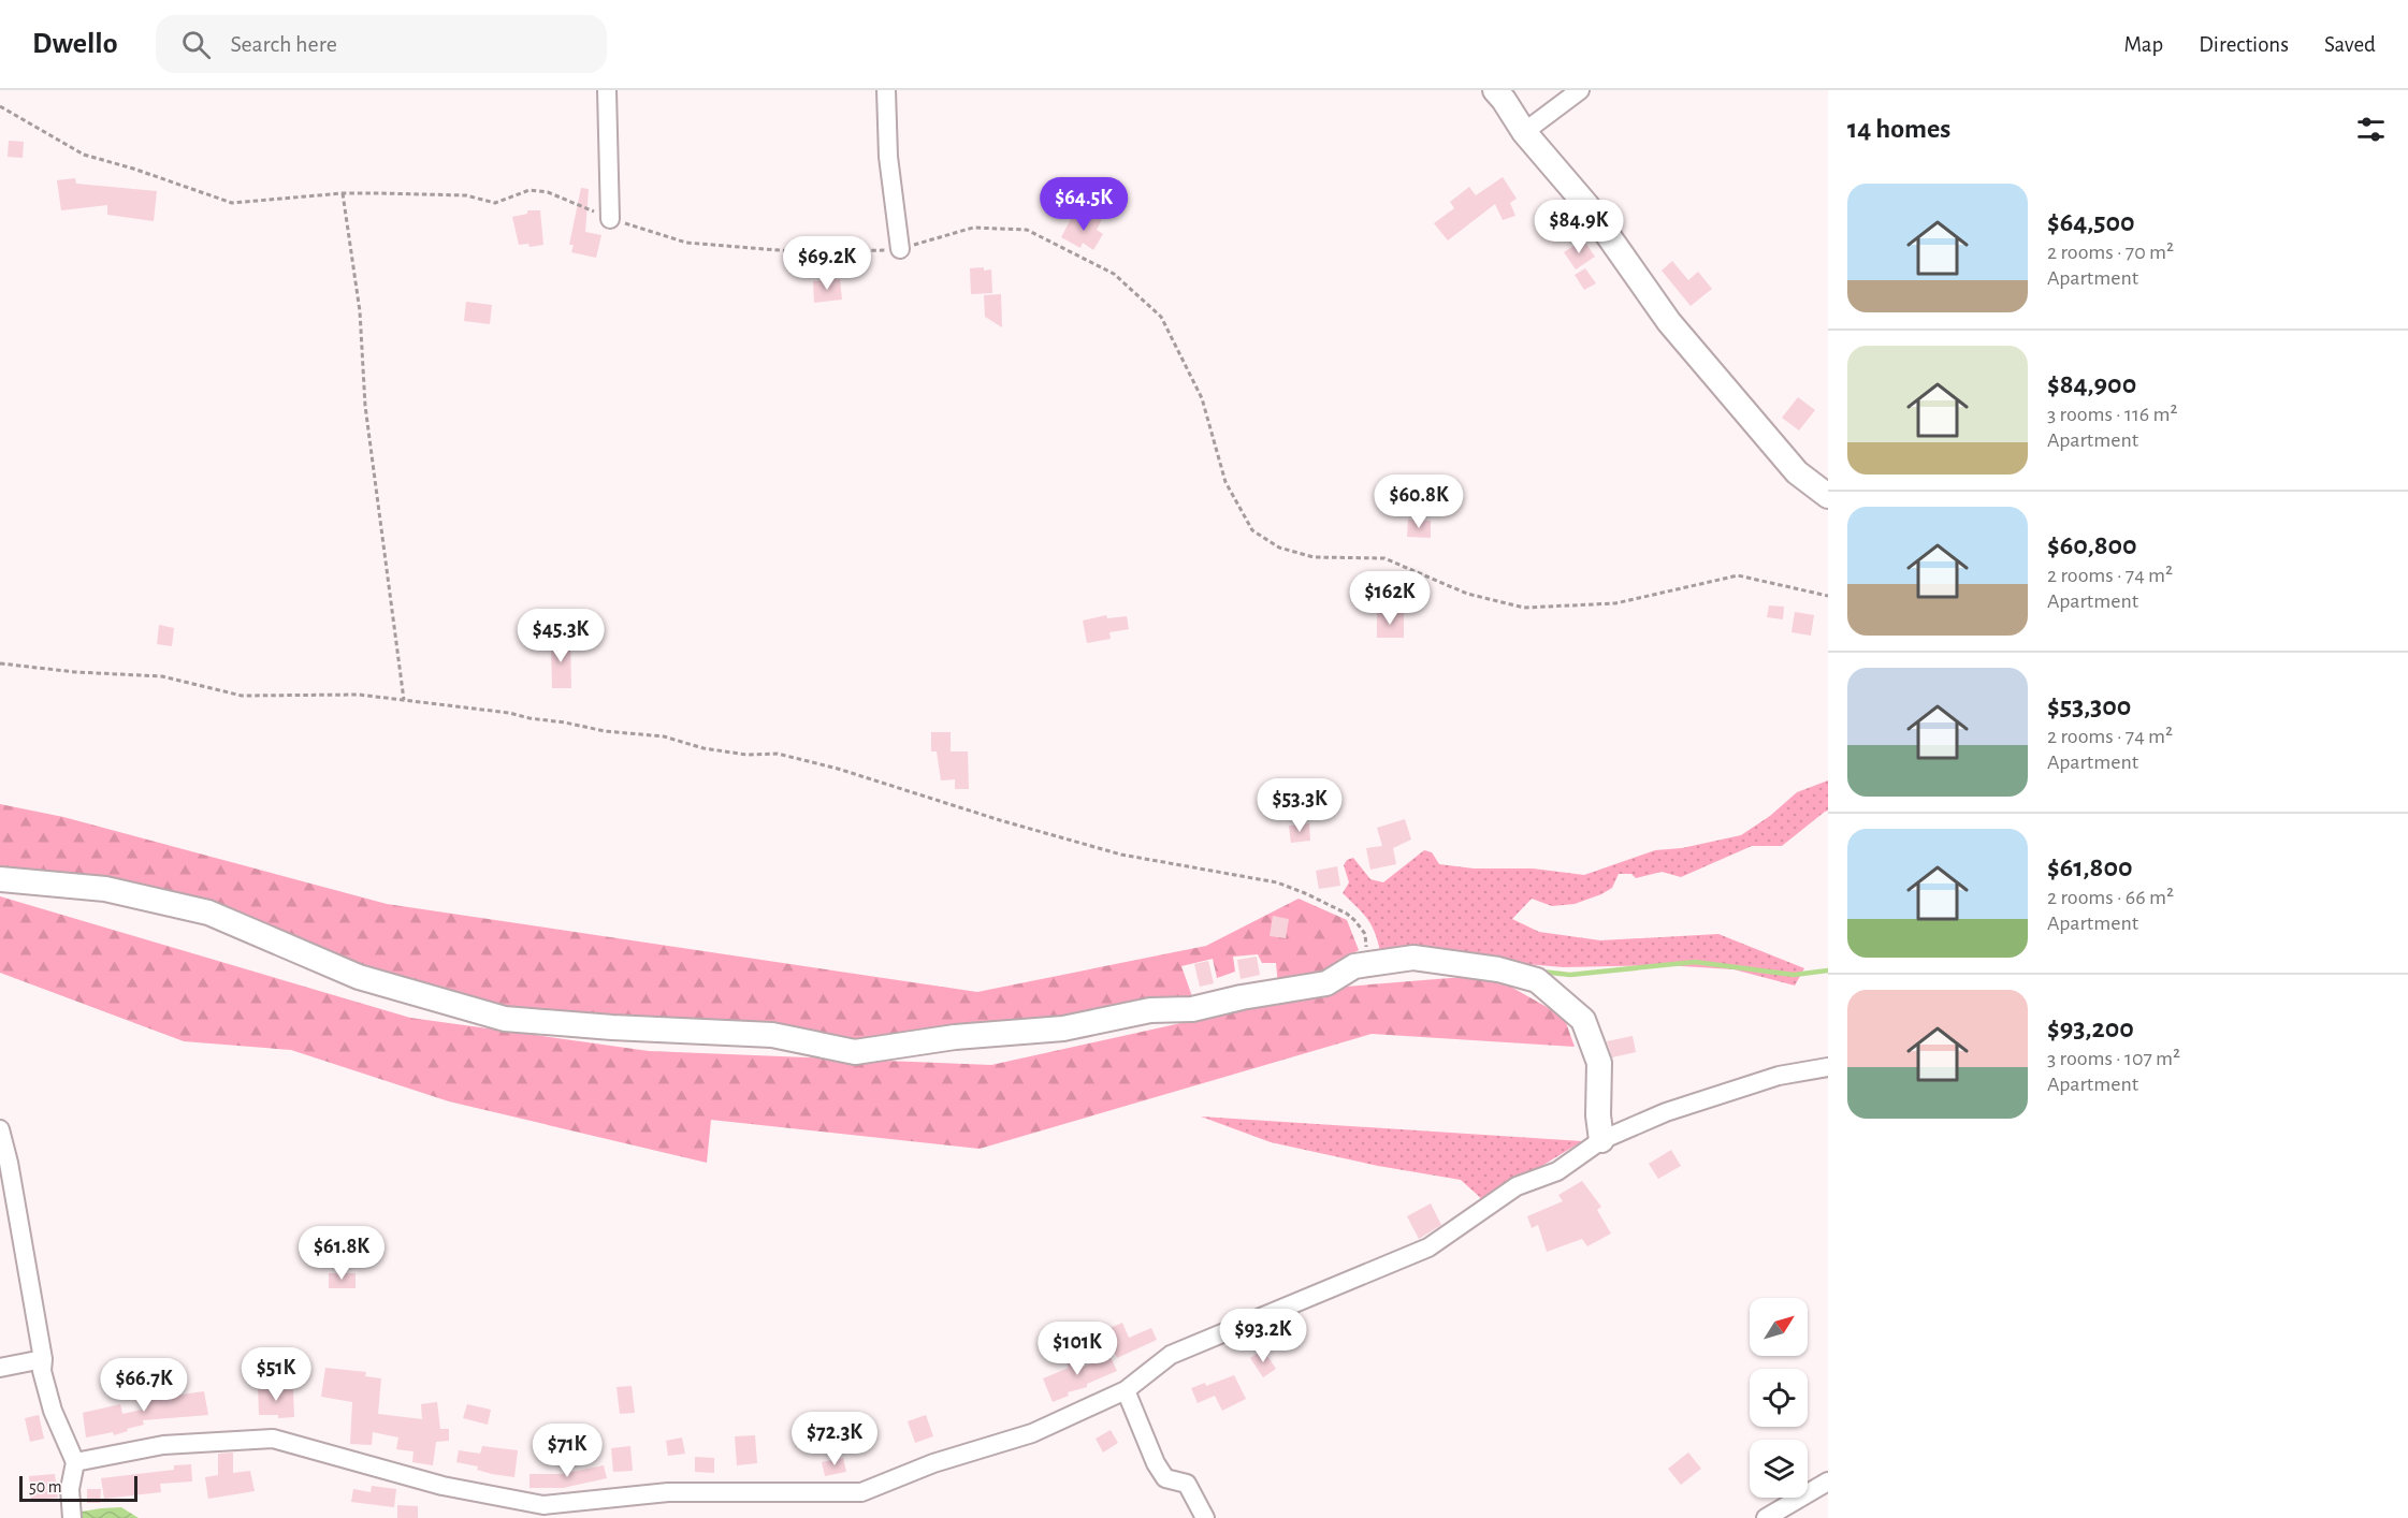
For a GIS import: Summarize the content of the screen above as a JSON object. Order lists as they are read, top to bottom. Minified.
{"scale_bar":"50 m","north":"top right","page":{"header":"Dwello","search":"Search here","nav":["Map","Directions","Saved"],"heading":"14 homes","list":[{"name":"$64,500","note":"2 rooms · 70 m² · Apartment"},{"name":"$84,900","note":"3 rooms · 116 m² · Apartment"},{"name":"$60,800","note":"2 rooms · 74 m² · Apartment"},{"name":"$53,300","note":"2 rooms · 74 m² · Apartment"},{"name":"$61,800","note":"2 rooms · 66 m² · Apartment"},{"name":"$93,200","note":"3 rooms · 107 m² · Apartment"}],"price":["$64.5K","$84.9K","$69.2K","$60.8K","$162K","$45.3K","$53.3K","$61.8K","$93.2K","$101K","$51K","$66.7K","$72.3K","$71K"],"scale":"50 m"}}
